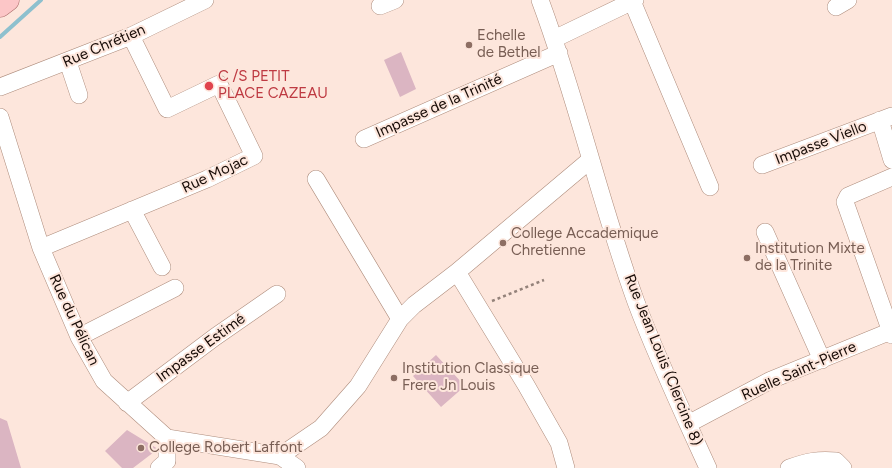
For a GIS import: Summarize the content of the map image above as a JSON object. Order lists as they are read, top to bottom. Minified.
{"streets":{"street":["Rue Chrétien","Impasse de la Trinité","Impasse Viello","Rue Mojac","Rue du Pélican","Impasse Estimé","Rue Jean Louis (Clercine 8)","Ruelle Saint-Pierre"]},"crossings":[["Rue Chrétien","Rue Mojac"],["Impasse de la Trinité","Rue Jean Louis (Clercine 8)"],["Rue Mojac","Rue du Pélican"],["Rue du Pélican","Impasse Estimé"],["Rue Jean Louis (Clercine 8)","Ruelle Saint-Pierre"]],"places":["Echelle de Bethel","C /S PETIT PLACE CAZEAU","College Accademique Chretienne","Institution Mixte de la Trinite","Institution Classique Frere Jn Louis","College Robert Laffont"]}
